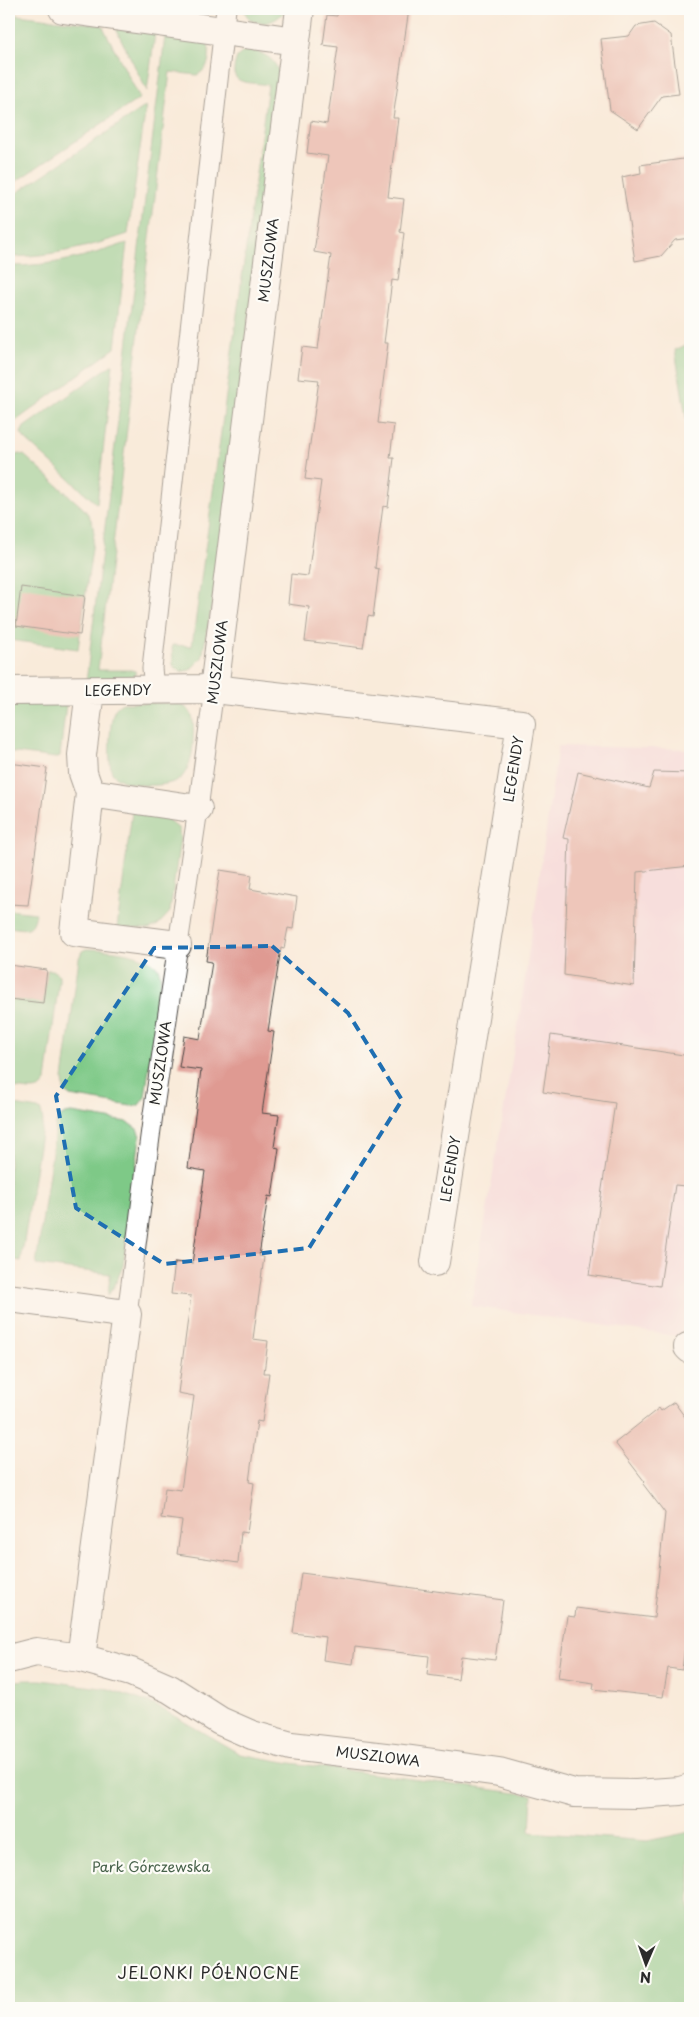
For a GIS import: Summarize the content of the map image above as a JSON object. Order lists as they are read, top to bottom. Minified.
{"streets":{"street":["MUSZLOWA","LEGENDY"]},"crossings":[["MUSZLOWA","LEGENDY"]],"districts":["JELONKI PÓŁNOCNE"],"parks":["Park Górczewska"],"north":"bottom"}
